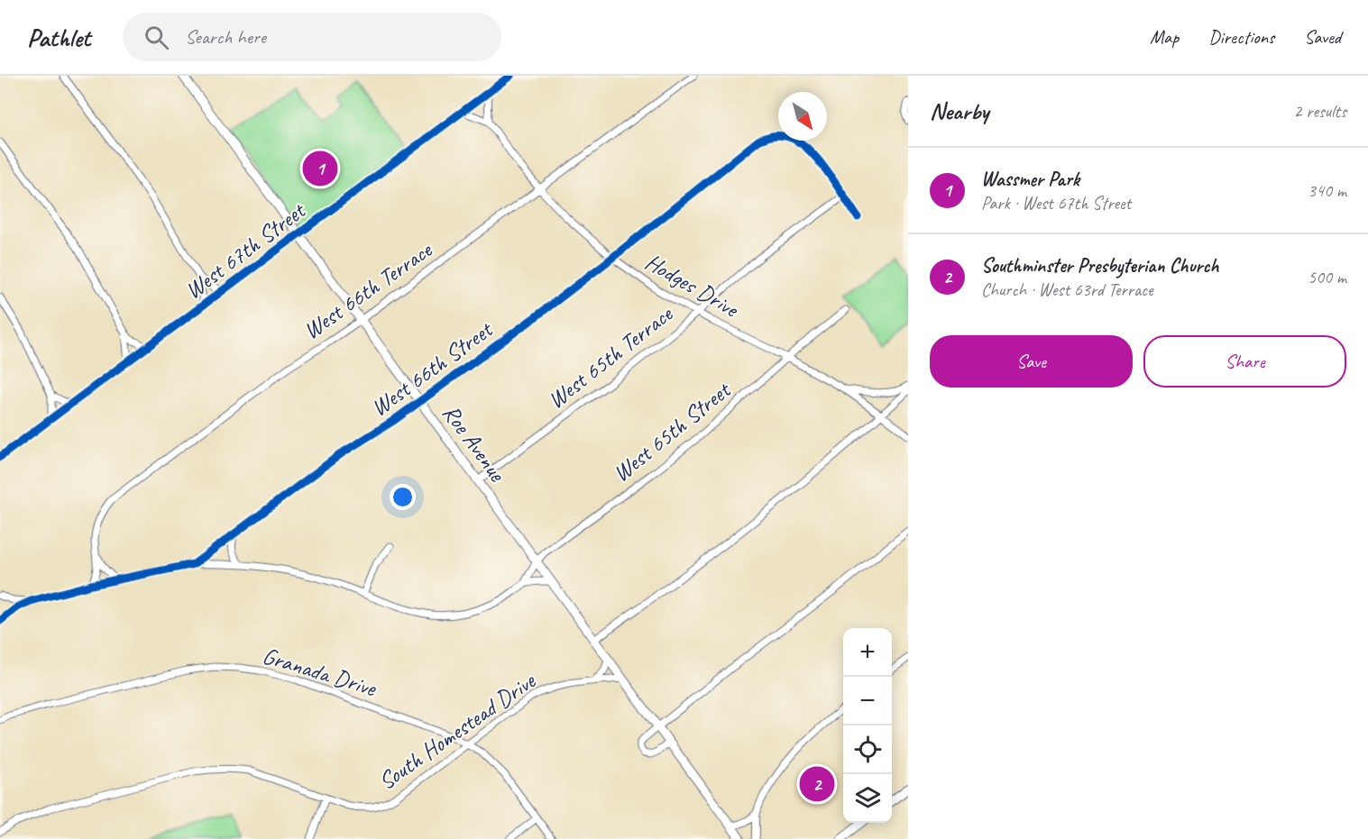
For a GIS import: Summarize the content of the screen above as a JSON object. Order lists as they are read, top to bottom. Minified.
{"streets":{"main road":["West 67th Street","Roe Avenue"],"street":["Hodges Drive","West 66th Terrace","West 65th Terrace","West 66th Street","West 65th Street","Granada Drive","South Homestead Drive"]},"crossings":[["West 67th Street","Roe Avenue"],["Hodges Drive","West 66th Terrace"],["Hodges Drive","West 65th Terrace"],["Hodges Drive","West 66th Street"],["Hodges Drive","West 65th Street"],["West 66th Terrace","West 66th Street"],["West 66th Terrace","Roe Avenue"],["West 65th Terrace","West 66th Street"],["West 65th Terrace","Roe Avenue"],["West 66th Street","West 65th Street"],["West 66th Street","Roe Avenue"],["West 65th Street","Roe Avenue"],["Roe Avenue","South Homestead Drive"],["Granada Drive","South Homestead Drive"]],"north":"bottom right","page":{"header":"Pathlet","search":"Search here","nav":["Map","Directions","Saved"],"heading":["Nearby","2 results"],"list":[{"mark":"1","name":"Wassmer Park","note":"Park · West 67th Street","value":"340 m"},{"mark":"2","name":"Southminster Presbyterian Church","note":"Church · West 63rd Terrace","value":"500 m"}],"pins":["1","2"],"buttons":["Save","Share"],"map_buttons":["+","−"]}}
